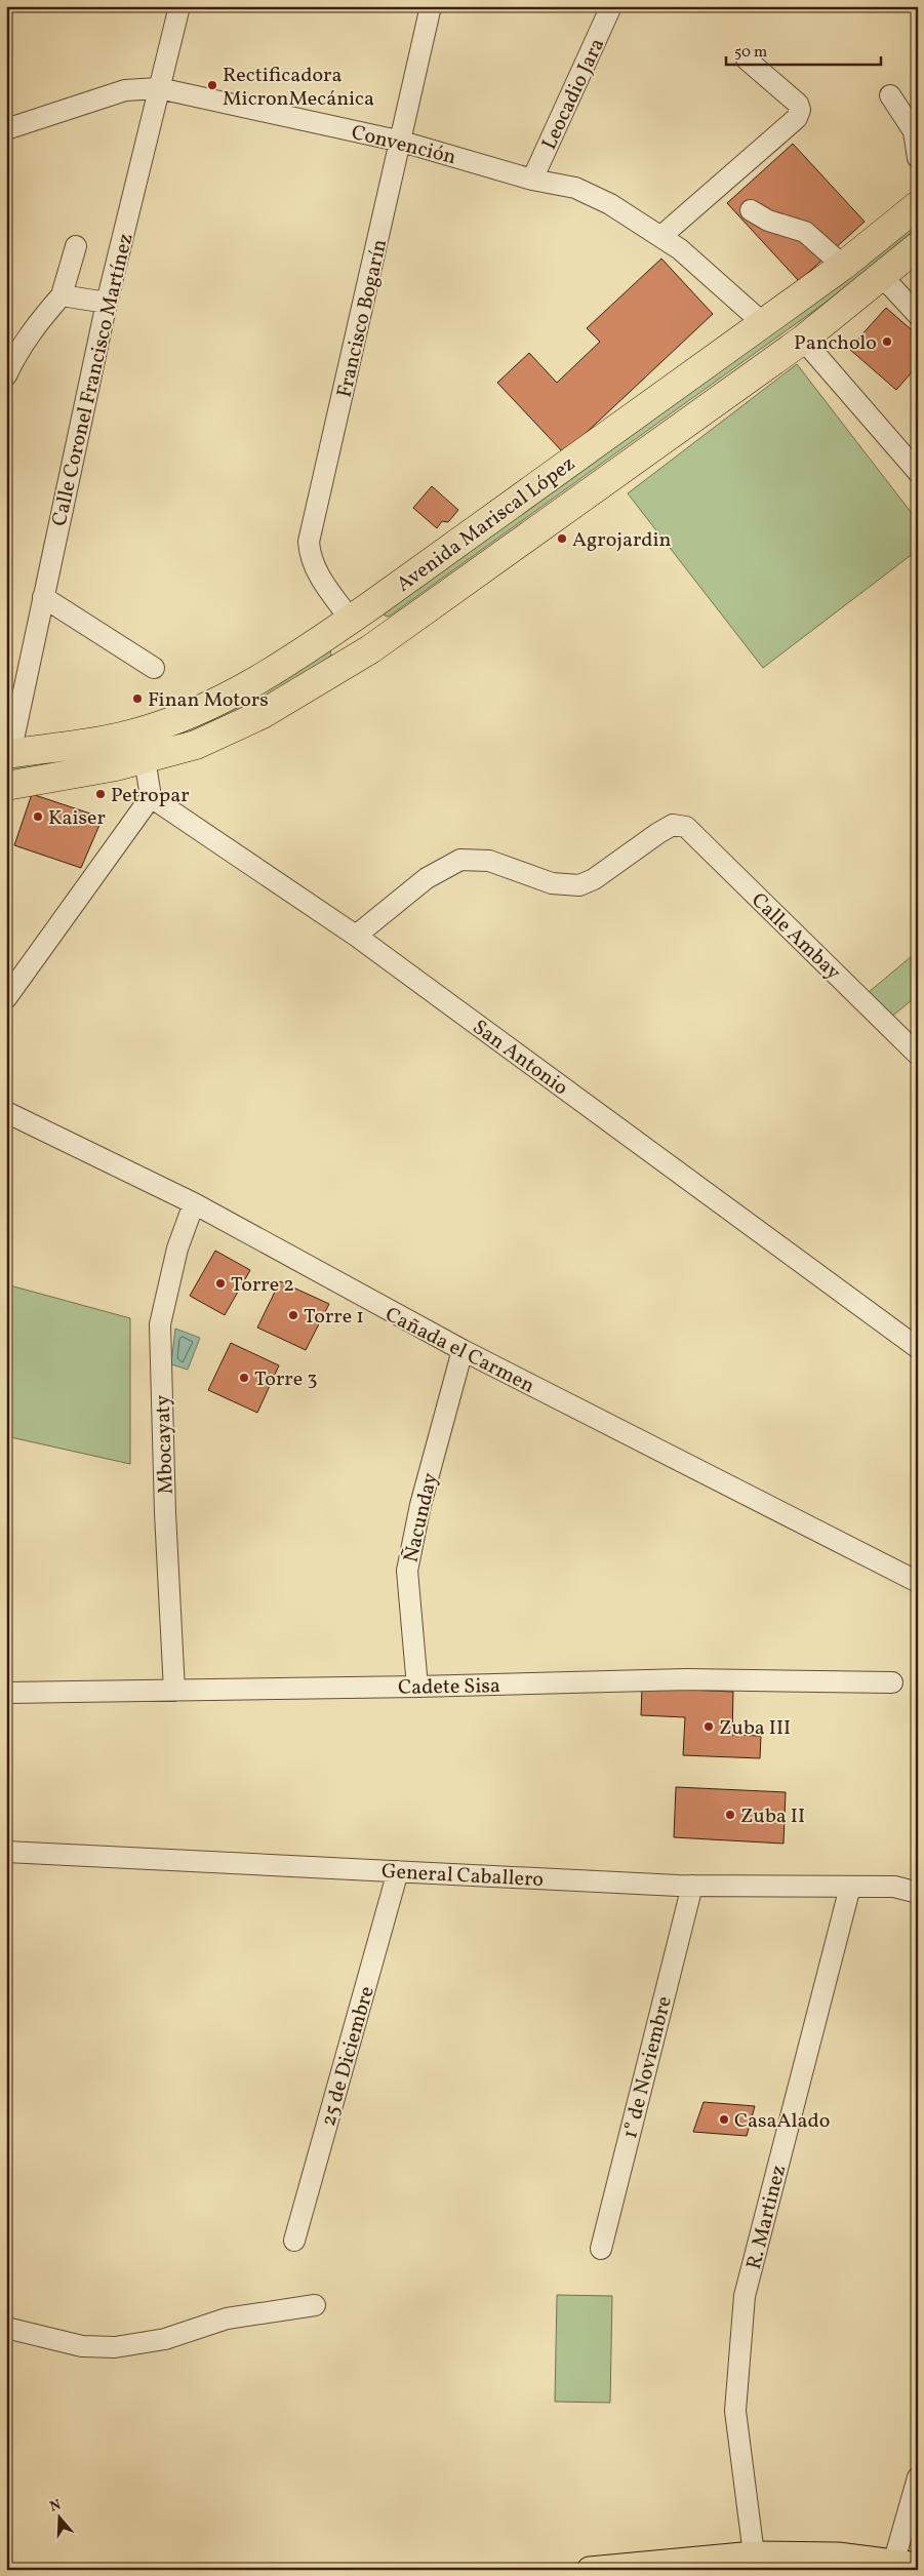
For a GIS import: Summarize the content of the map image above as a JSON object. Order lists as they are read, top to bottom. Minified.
{"streets":{"highway":["Avenida Mariscal López"],"street":["Leocadio Jara","Convención","Francisco Bogarín","Calle Coronel Francisco Martínez","Calle Ambay","San Antonio","Cañada el Carmen","Mbocayaty","Ñacunday","Cadete Sisa","General Caballero","25 de Diciembre","1° de Noviembre","R. Martinez"]},"crossings":[["Leocadio Jara","Convención"],["Convención","Francisco Bogarín"],["Convención","Calle Coronel Francisco Martínez"],["Convención","Avenida Mariscal López"],["Francisco Bogarín","Avenida Mariscal López"],["Calle Coronel Francisco Martínez","Avenida Mariscal López"],["Calle Ambay","San Antonio"],["Cañada el Carmen","Mbocayaty"],["Cañada el Carmen","Ñacunday"],["Mbocayaty","Cadete Sisa"],["Ñacunday","Cadete Sisa"],["General Caballero","25 de Diciembre"],["General Caballero","1° de Noviembre"],["General Caballero","R. Martinez"]],"places":["Rectificadora MicronMecánica","Pancholo","Agrojardin","Finan Motors","Petropar","Kaiser","Torre 2","Torre 1","Torre 3","Zuba III","Zuba II","CasaAlado"],"scale_bar":"50 m","north":"top"}
